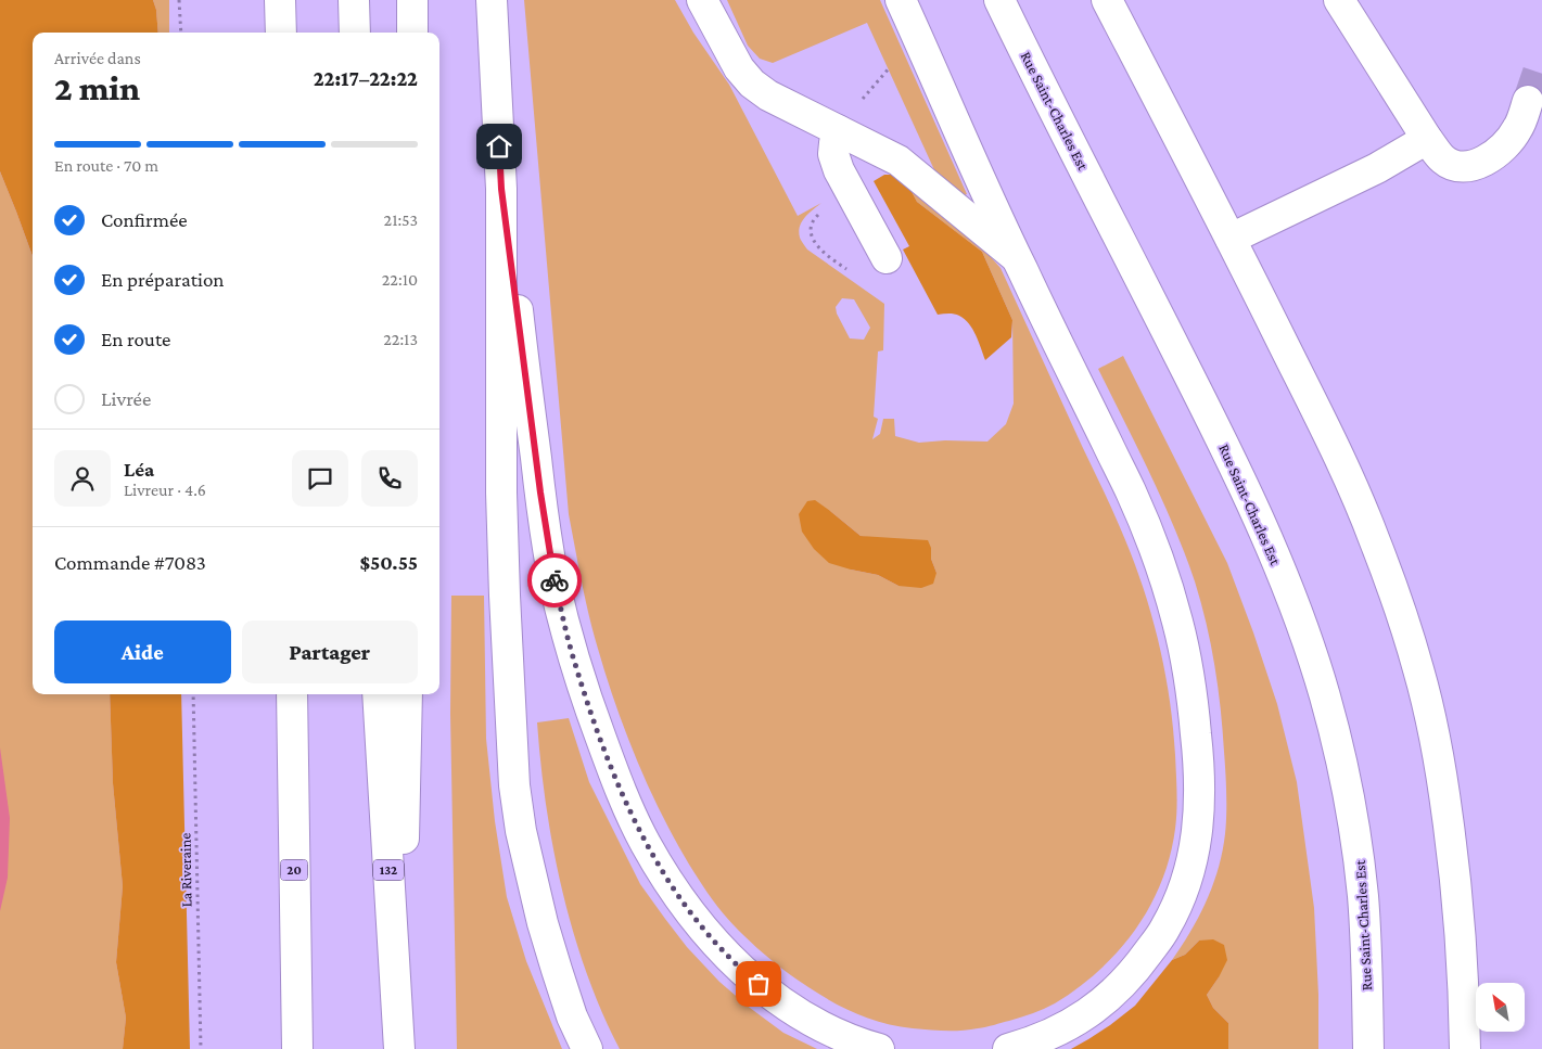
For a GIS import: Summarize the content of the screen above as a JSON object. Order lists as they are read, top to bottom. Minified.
{"streets":{"main road":["Rue Saint-Charles Est","20","132"],"path":["La Riveraine"]},"north":"top left","page":{"heading":["2 min","Arrivée dans","22:17–22:22"],"panel":["Léa","Livreur · 4.6","Commande #7083","$50.55"],"bar":"En route · 70 m","list":[["Confirmée","21:53"],["En préparation","22:10"],["En route","22:13"],"Livrée"],"buttons":["Aide","Partager"]}}
